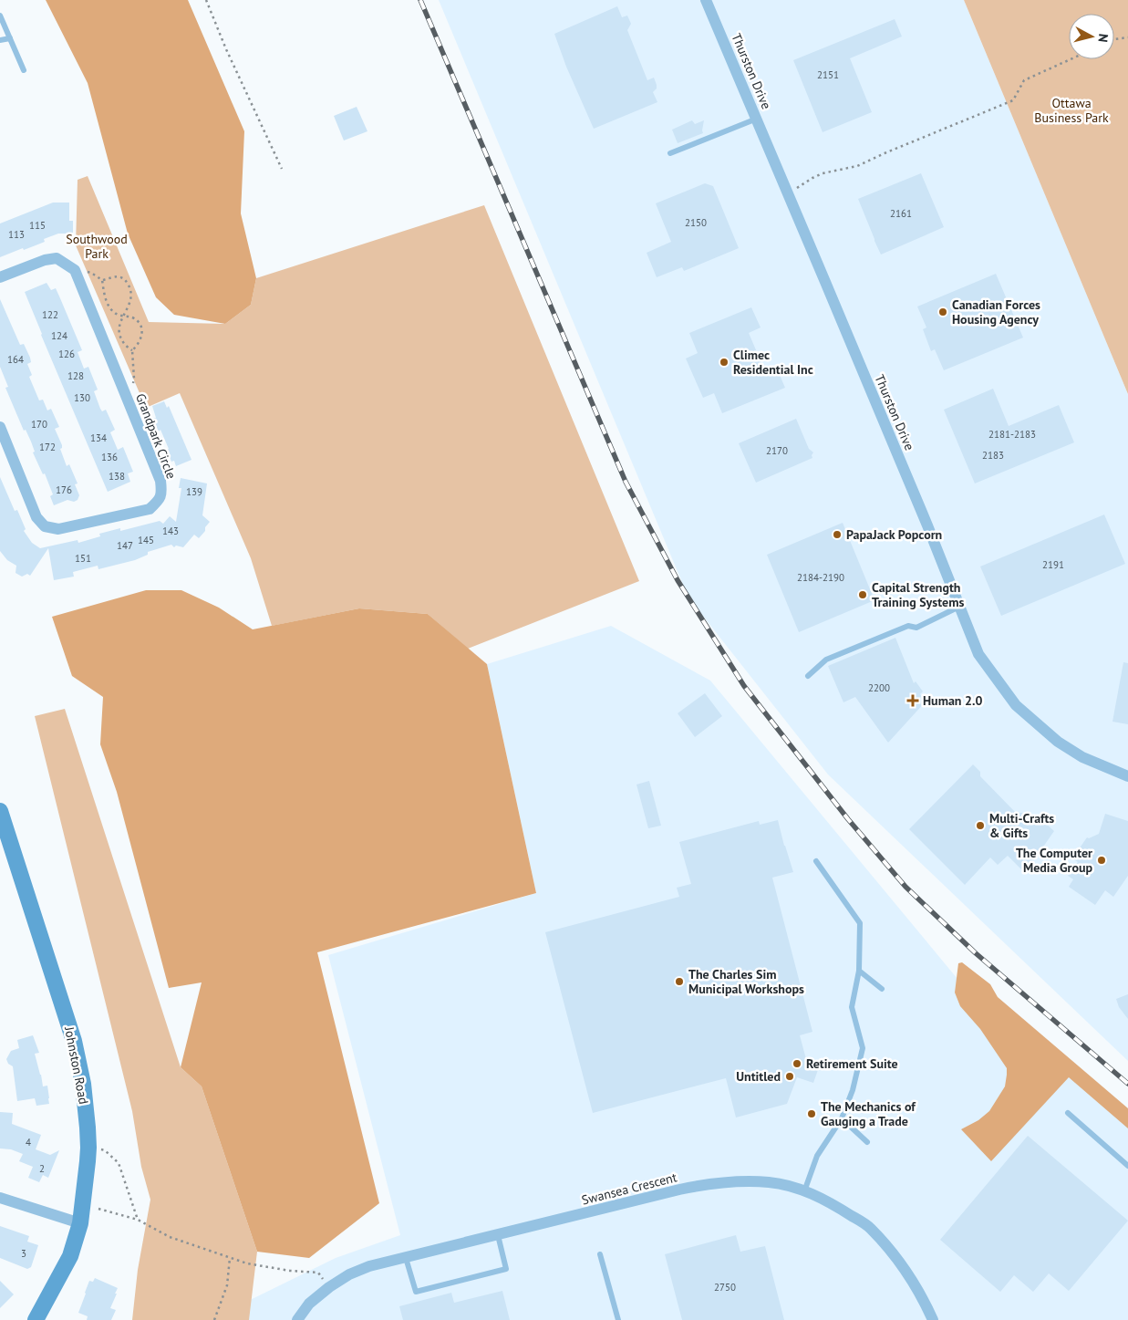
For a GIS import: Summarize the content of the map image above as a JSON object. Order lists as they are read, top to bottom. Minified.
{"streets":{"street":["Thurston Drive","Grandpark Circle","Johnston Road","Swansea Crescent"]},"parks":["Ottawa Business Park","Southwood Park"],"places":{"other":["Canadian Forces Housing Agency","Climec Residential Inc","PapaJack Popcorn","Capital Strength Training Systems","Multi-Crafts & Gifts","The Computer Media Group","The Charles Sim Municipal Workshops","Retirement Suite","Untitled","The Mechanics of Gauging a Trade"],"health":["Human 2.0"]},"house_numbers":["2151","2161","2150","115","113","122","124","126","164","128","130","170","2181-2183","134","172","2170","2183","136","138","176","139","143","145","147","151","2191","2184-2190","2200","4","2","3","2750"],"north":"right"}
